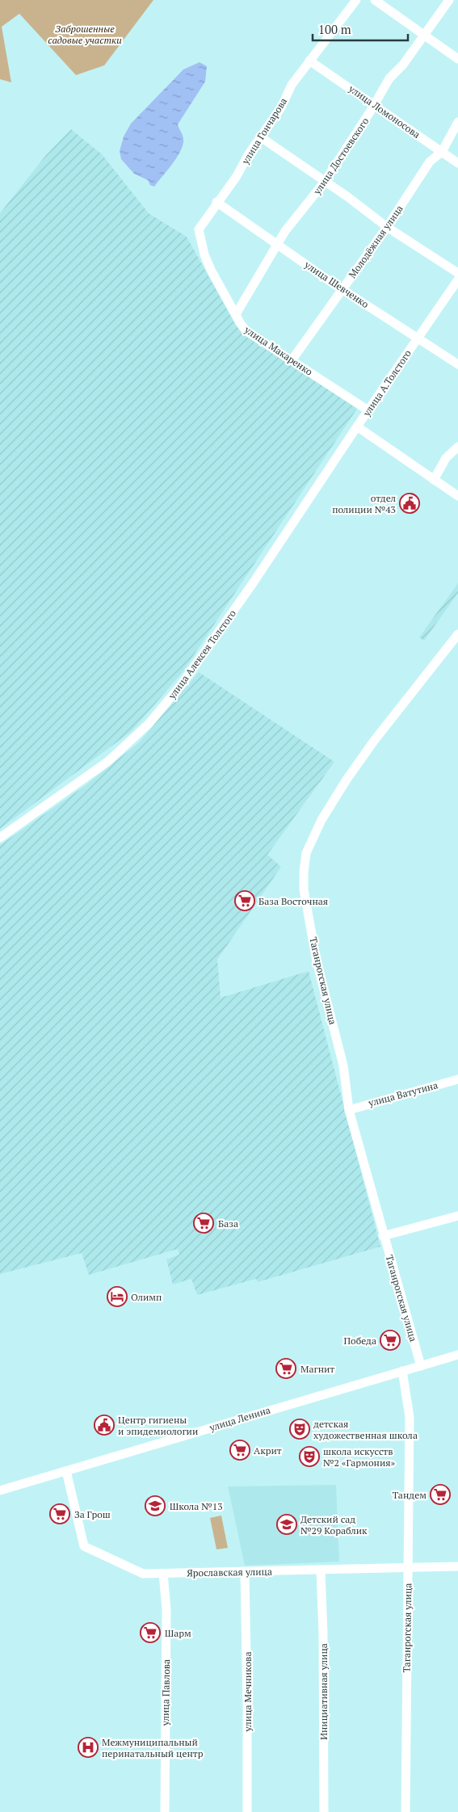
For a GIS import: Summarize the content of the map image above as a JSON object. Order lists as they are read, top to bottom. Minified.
{"streets":{"street":["улица Ломоносова","улица Гончарова","улица Достоевского","Молодёжная улица","улица Шевченко","улица Макаренко","улица А.Толстого","улица Алексея Толстого","Таганрогская улица","улица Ватутина","улица Ленина","Ярославская улица","улица Мечникова","Инициативная улица","улица Павлова"]},"crossings":[["улица Ломоносова","улица Гончарова"],["улица Ломоносова","улица Достоевского"],["улица Ломоносова","Молодёжная улица"],["улица Гончарова","улица Шевченко"],["улица Гончарова","улица Макаренко"],["улица Достоевского","улица Шевченко"],["улица Достоевского","улица Макаренко"],["Молодёжная улица","улица Шевченко"],["Молодёжная улица","улица Макаренко"],["улица Шевченко","улица А.Толстого"],["улица Макаренко","улица А.Толстого"],["улица А.Толстого","улица Алексея Толстого"],["Таганрогская улица","улица Ватутина"],["Таганрогская улица","улица Ленина"],["Таганрогская улица","Ярославская улица"],["улица Ленина","Ярославская улица"],["Ярославская улица","улица Мечникова"],["Ярославская улица","Инициативная улица"],["Ярославская улица","улица Павлова"]],"parks":["Заброшенные садовые участки"],"places":{"public building":["отдел полиции №43","Центр гигиены и эпидемиологии"],"supermarket":["База Восточная","База","Победа","Магнит","Акрит","Тандем","За Грош","Шарм"],"hotel":["Олимп"],"theatre":["детская художественная школа","школа искусств №2 «Гармония»"],"school or university":["Школа №13","Детский сад №29 Кораблик"],"hospital":["Межмуниципальный перинатальный центр"]},"scale_bar":"100 m"}
